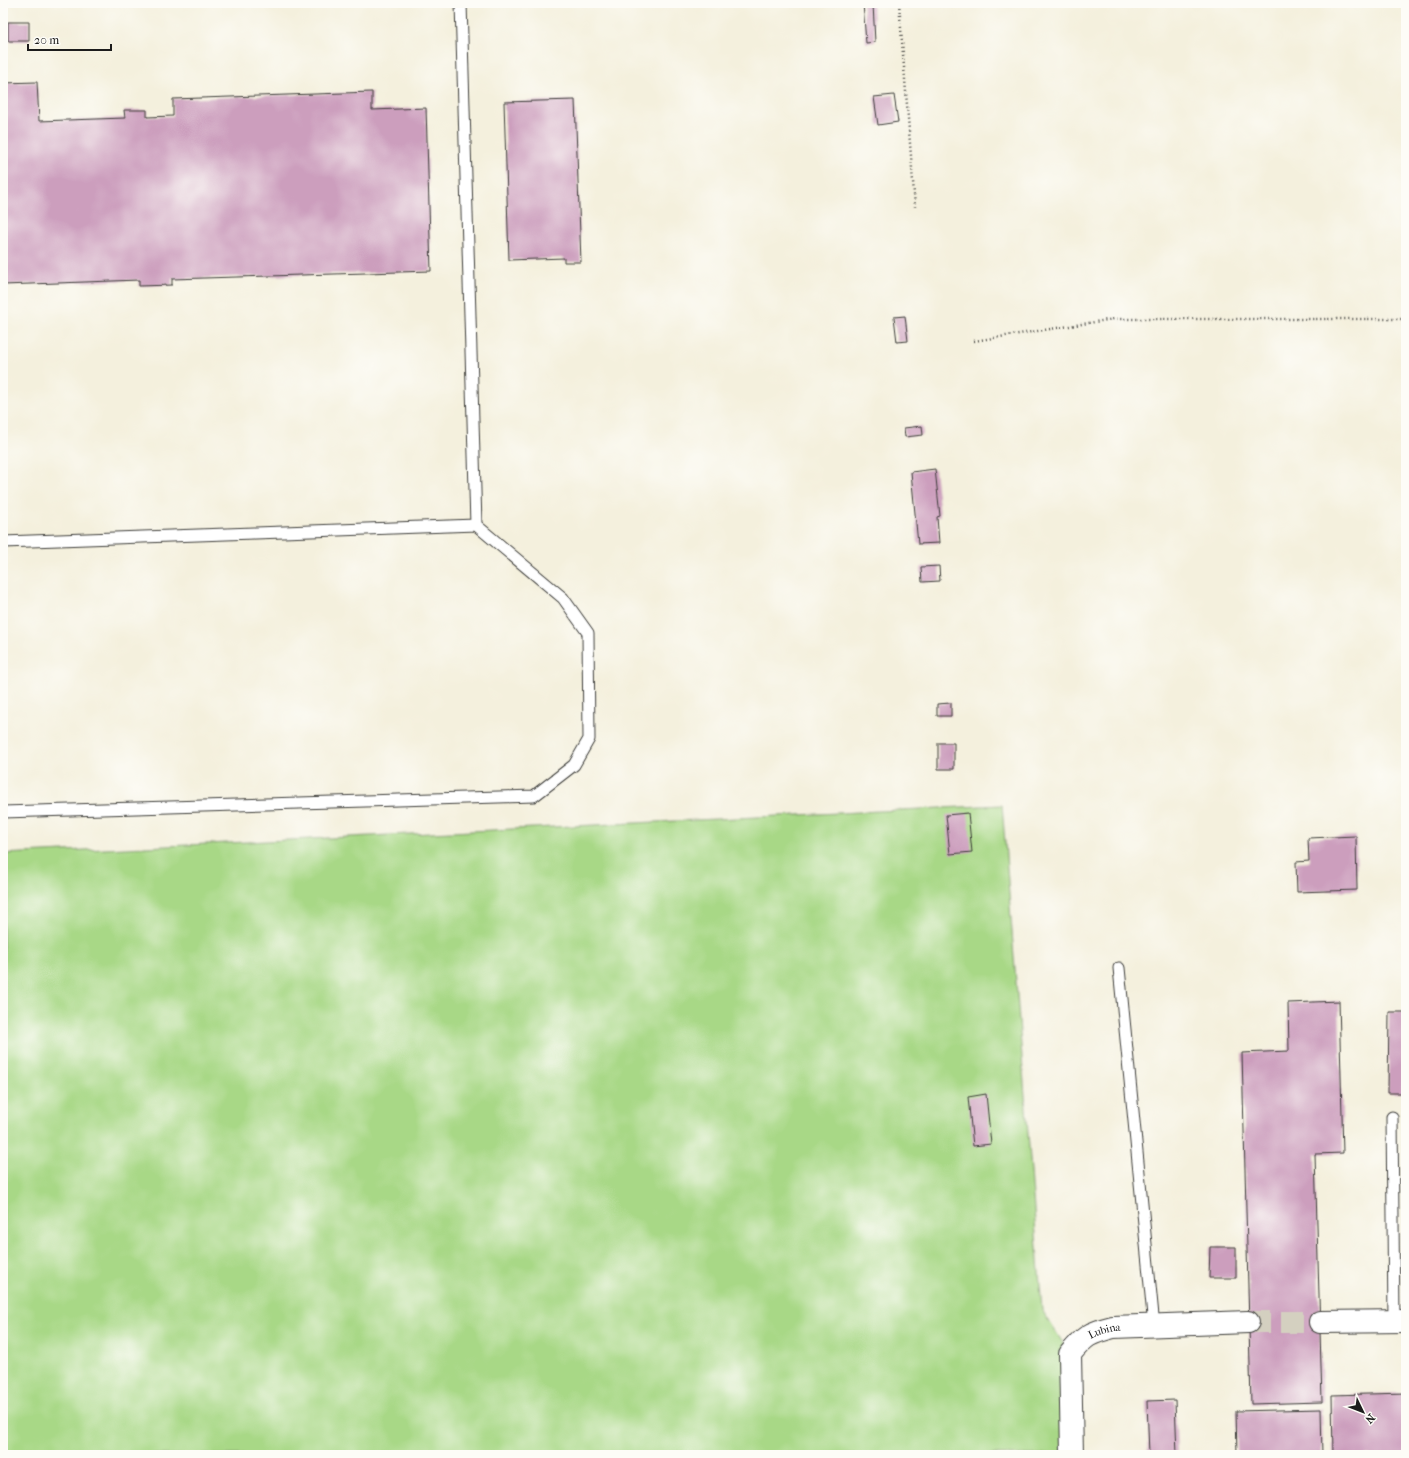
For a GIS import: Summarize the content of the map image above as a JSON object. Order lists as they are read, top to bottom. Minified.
{"streets":{"street":["Lubina"]},"scale_bar":"20 m","north":"bottom right"}
